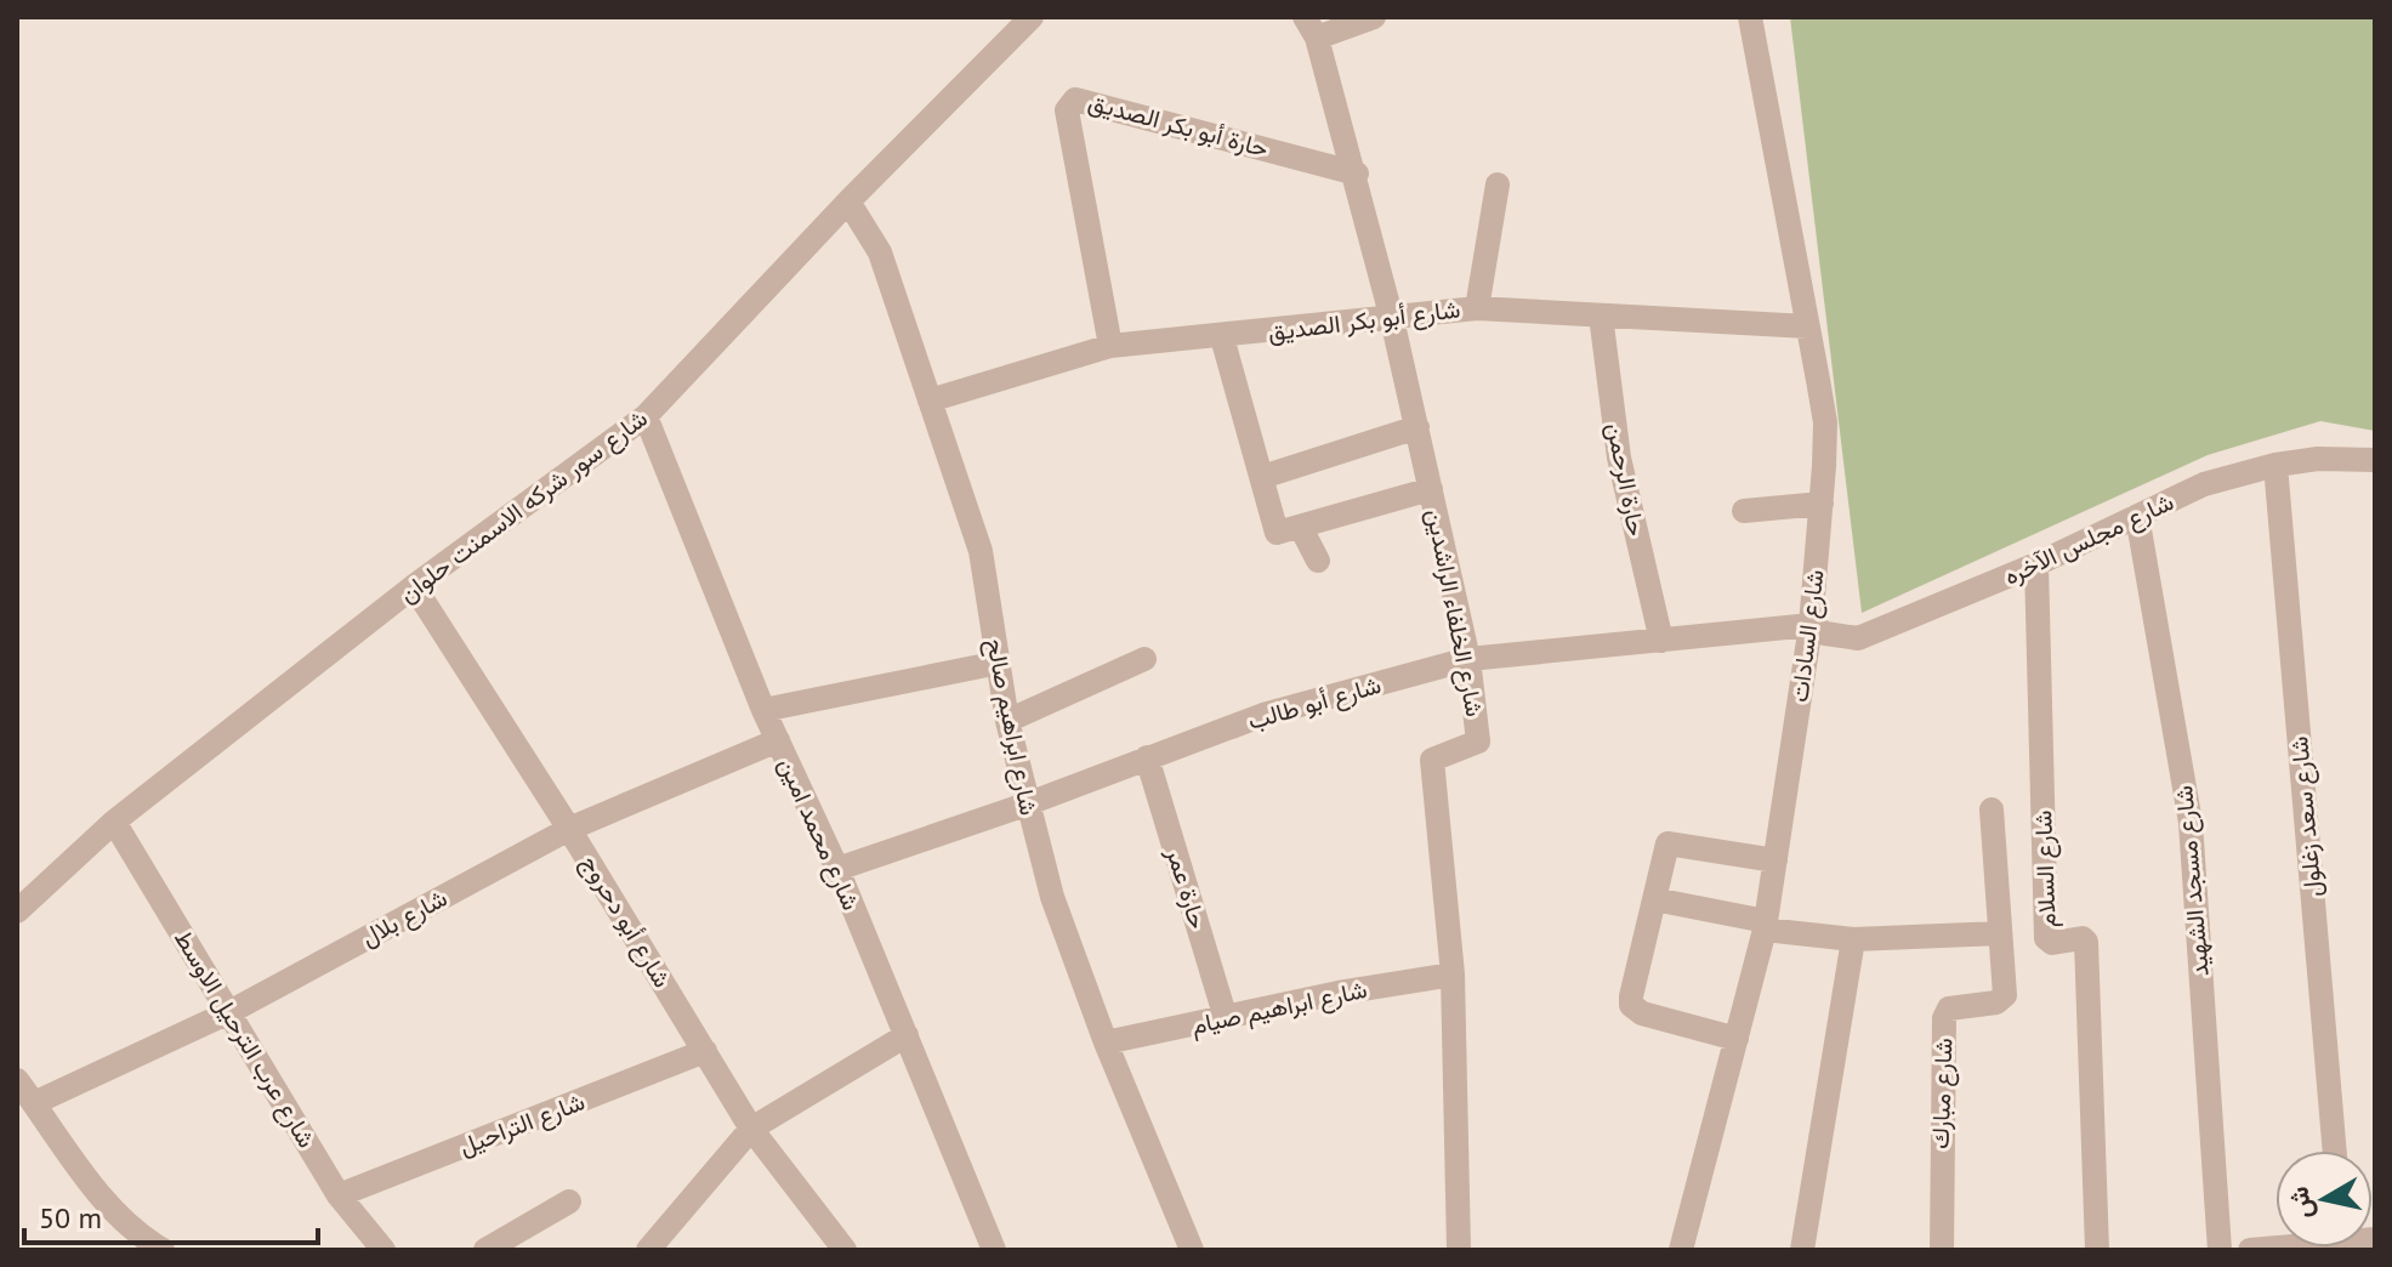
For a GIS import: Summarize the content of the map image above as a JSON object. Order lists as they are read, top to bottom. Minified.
{"streets":{"street":["حارة أبو بكر الصديق","شارع أبو بكر الصديق","حارة الرحمن","شارع سور شركه الاسمنت حلوان","شارع مجلس الآخره","شارع الخلفاء الراشدين","شارع السادات","شارع أبو طالب","شارع ابراهيم صالح","شارع سعد زغلول","شارع محمد امين","شارع السلام","شارع مسجد الشهيد","حارة عمر","شارع بلال","شارع أبو دحروج","شارع ابراهيم صيام","شارع عرب الترحيل الاوسط","شارع مبارك","شارع التراحيل"]},"crossings":[["حارة أبو بكر الصديق","شارع أبو بكر الصديق"],["حارة أبو بكر الصديق","شارع الخلفاء الراشدين"],["شارع أبو بكر الصديق","حارة الرحمن"],["شارع أبو بكر الصديق","شارع الخلفاء الراشدين"],["شارع أبو بكر الصديق","شارع السادات"],["شارع أبو بكر الصديق","شارع ابراهيم صالح"],["حارة الرحمن","شارع أبو طالب"],["شارع سور شركه الاسمنت حلوان","شارع ابراهيم صالح"],["شارع سور شركه الاسمنت حلوان","شارع محمد امين"],["شارع سور شركه الاسمنت حلوان","شارع أبو دحروج"],["شارع سور شركه الاسمنت حلوان","شارع عرب الترحيل الاوسط"],["شارع مجلس الآخره","شارع السادات"],["شارع مجلس الآخره","شارع أبو طالب"],["شارع مجلس الآخره","شارع سعد زغلول"],["شارع مجلس الآخره","شارع السلام"],["شارع مجلس الآخره","شارع مسجد الشهيد"],["شارع الخلفاء الراشدين","شارع أبو طالب"],["شارع الخلفاء الراشدين","شارع ابراهيم صيام"],["شارع السادات","شارع أبو طالب"],["شارع أبو طالب","شارع ابراهيم صالح"],["شارع أبو طالب","شارع محمد امين"],["شارع أبو طالب","حارة عمر"],["شارع ابراهيم صالح","شارع ابراهيم صيام"],["شارع محمد امين","شارع بلال"],["حارة عمر","شارع ابراهيم صيام"],["شارع بلال","شارع أبو دحروج"],["شارع بلال","شارع عرب الترحيل الاوسط"],["شارع أبو دحروج","شارع التراحيل"],["شارع عرب الترحيل الاوسط","شارع التراحيل"]],"scale_bar":"50 m","north":"left"}
